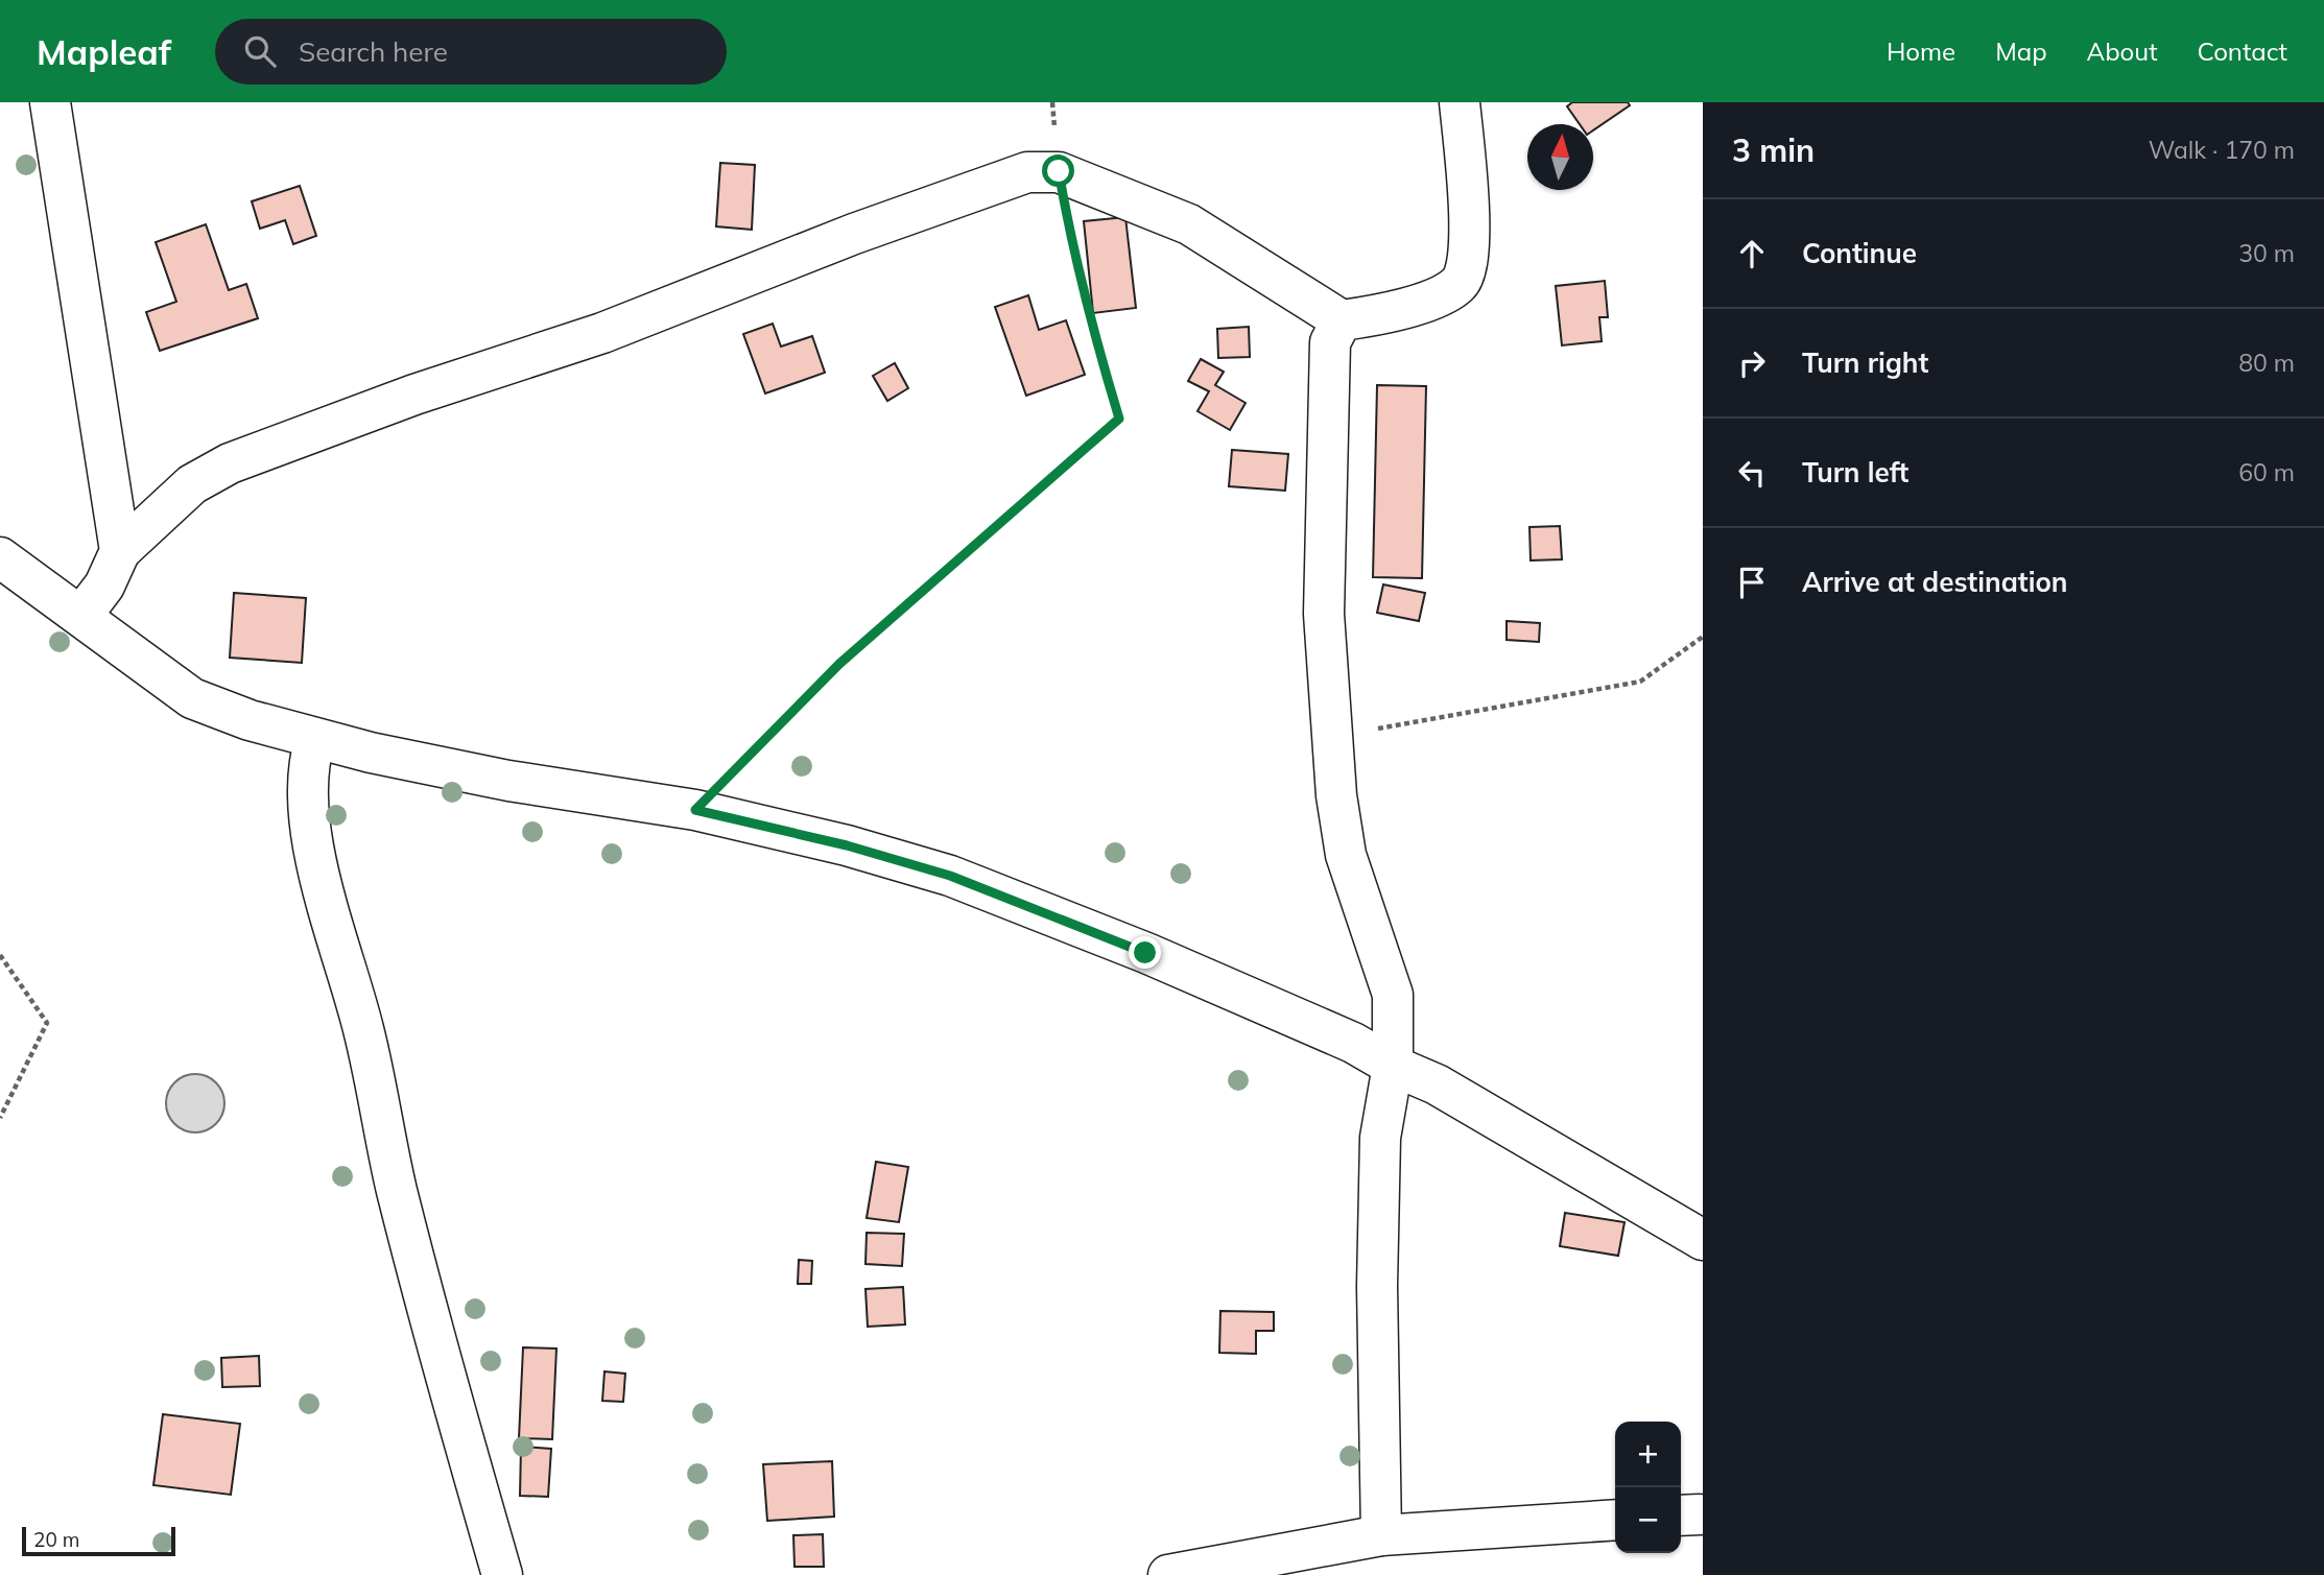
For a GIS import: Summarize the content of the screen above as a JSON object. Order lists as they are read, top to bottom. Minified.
{"scale_bar":"20 m","north":"top","page":{"header":"Mapleaf","search":"Search here","nav":["Home","Map","About","Contact"],"heading":["3 min","Walk · 170 m"],"list":[["Continue","30 m"],["Turn right","80 m"],["Turn left","60 m"],"Arrive at destination"],"map_buttons":["+","−"],"scale":"20 m"}}
